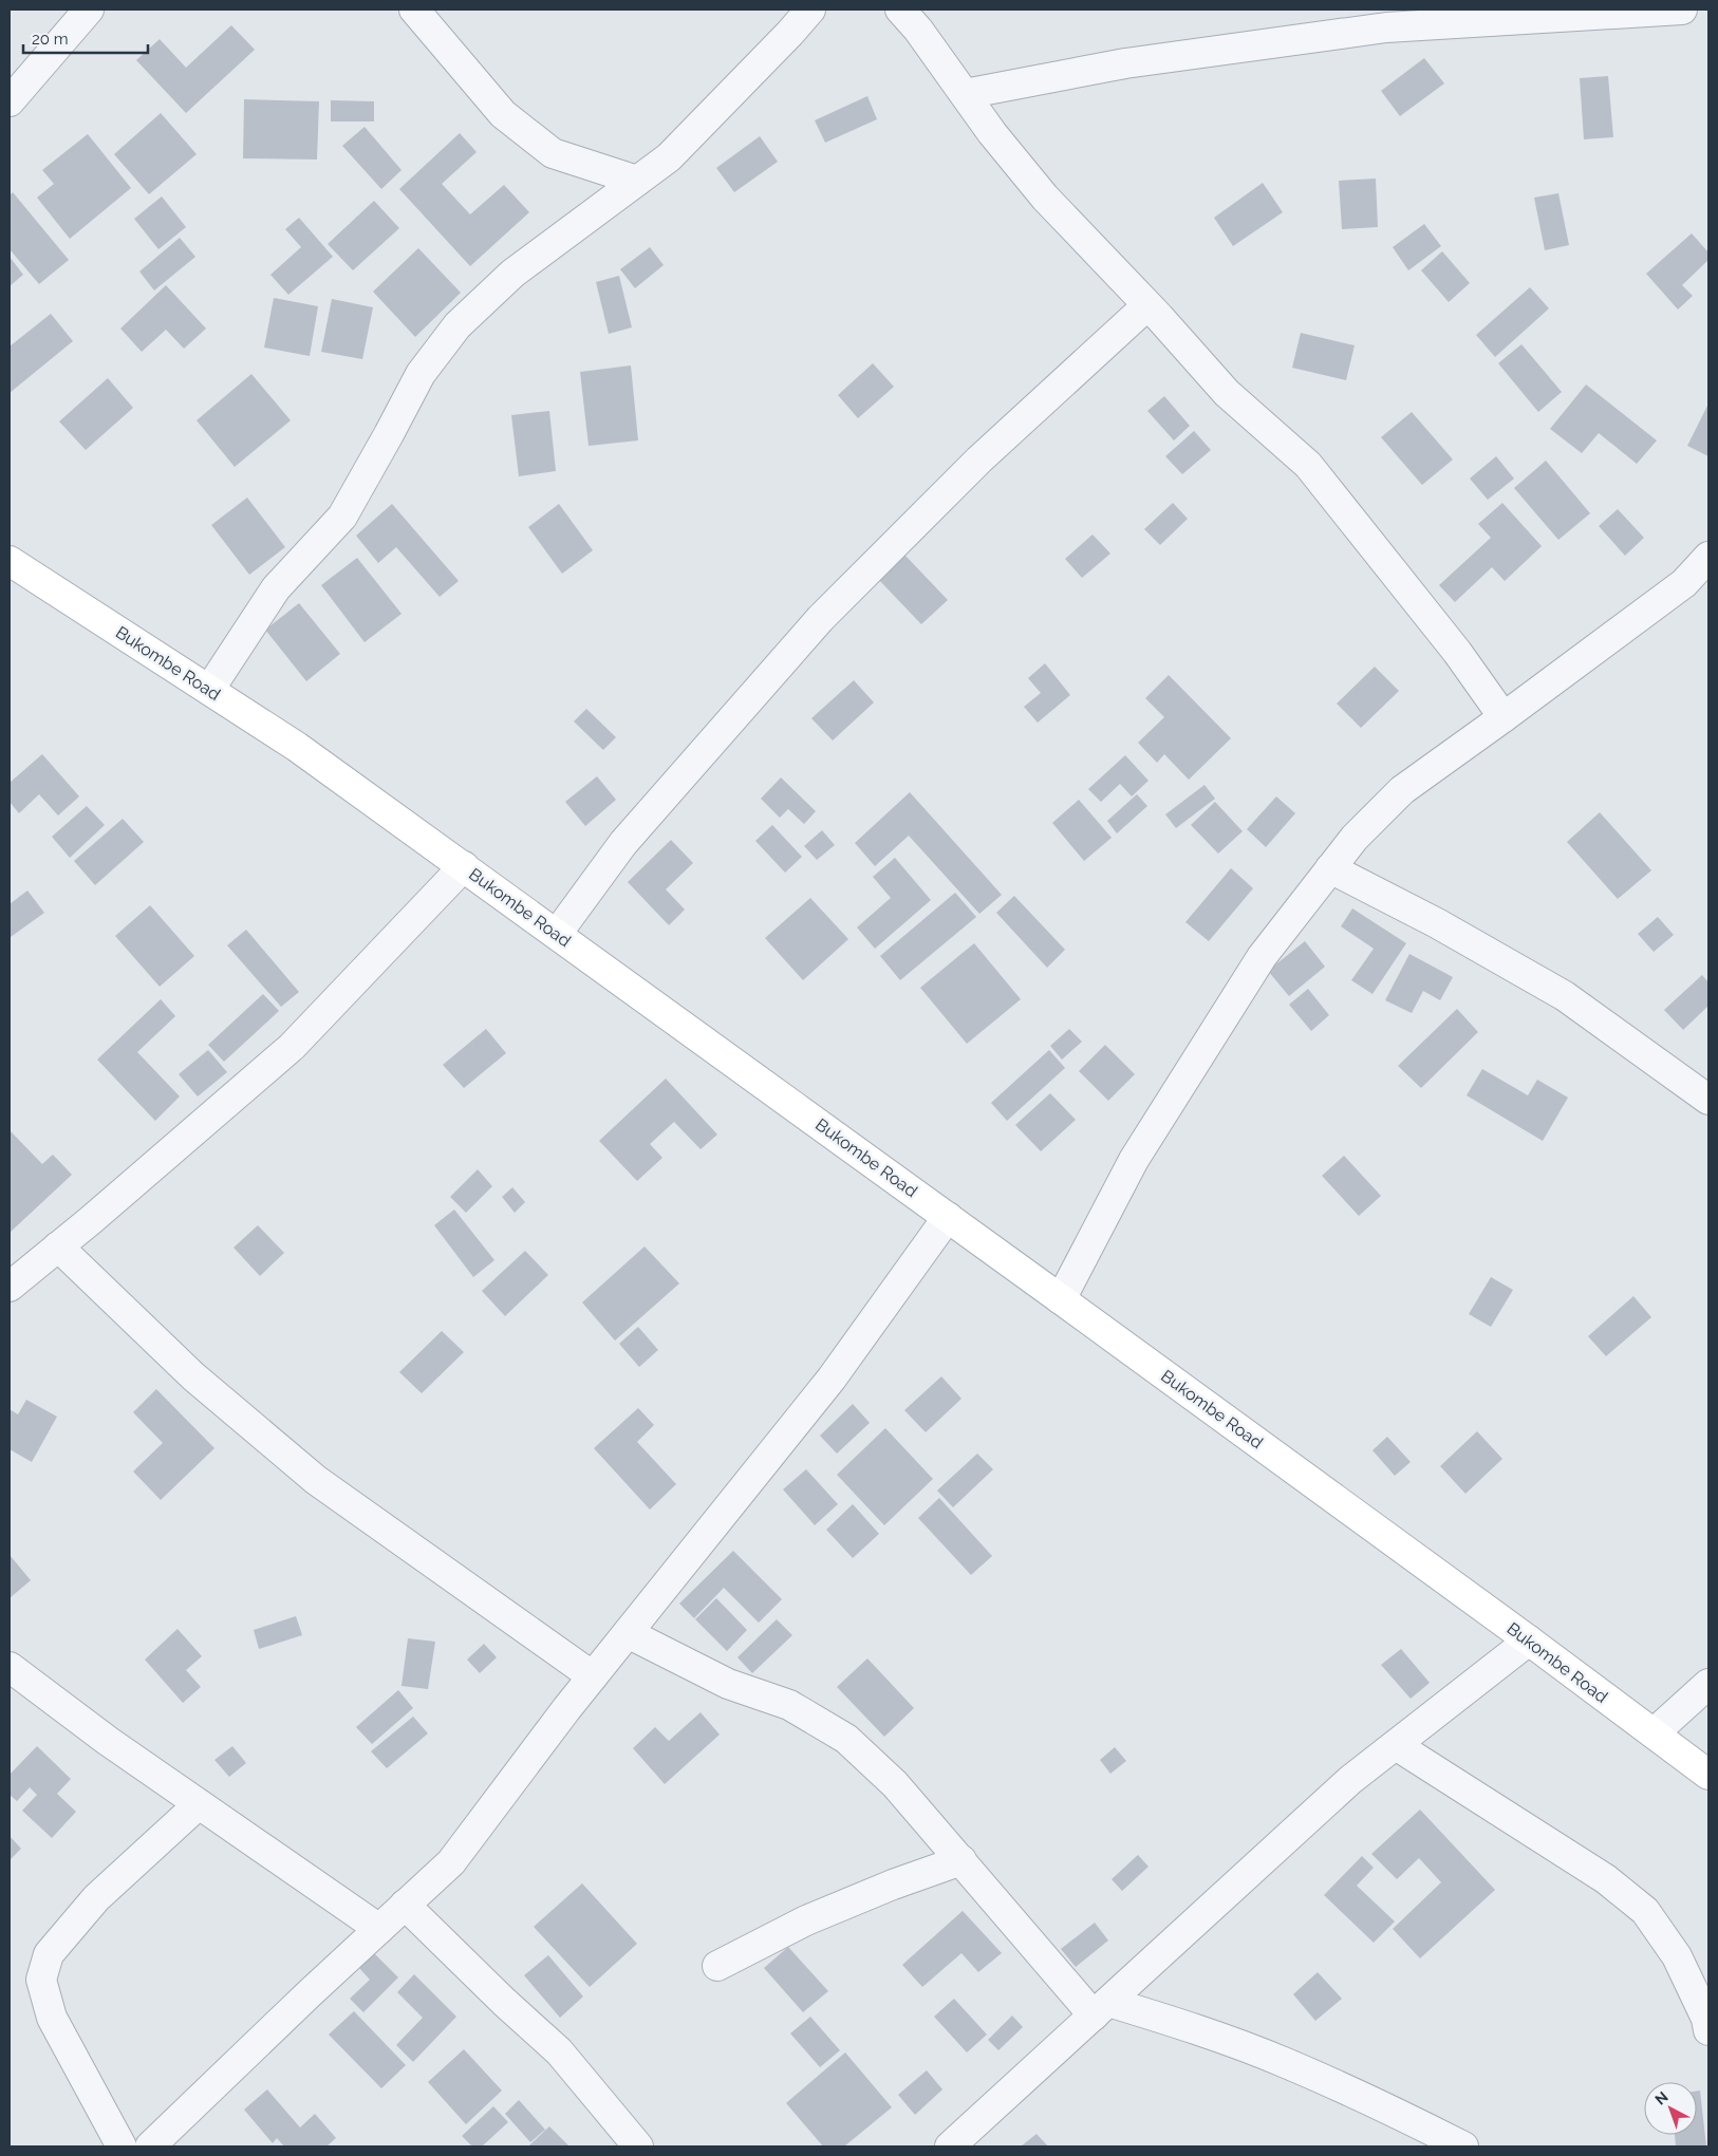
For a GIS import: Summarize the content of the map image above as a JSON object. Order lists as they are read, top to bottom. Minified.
{"streets":{"main road":["Bukombe Road"]},"scale_bar":"20 m","north":"top left"}
